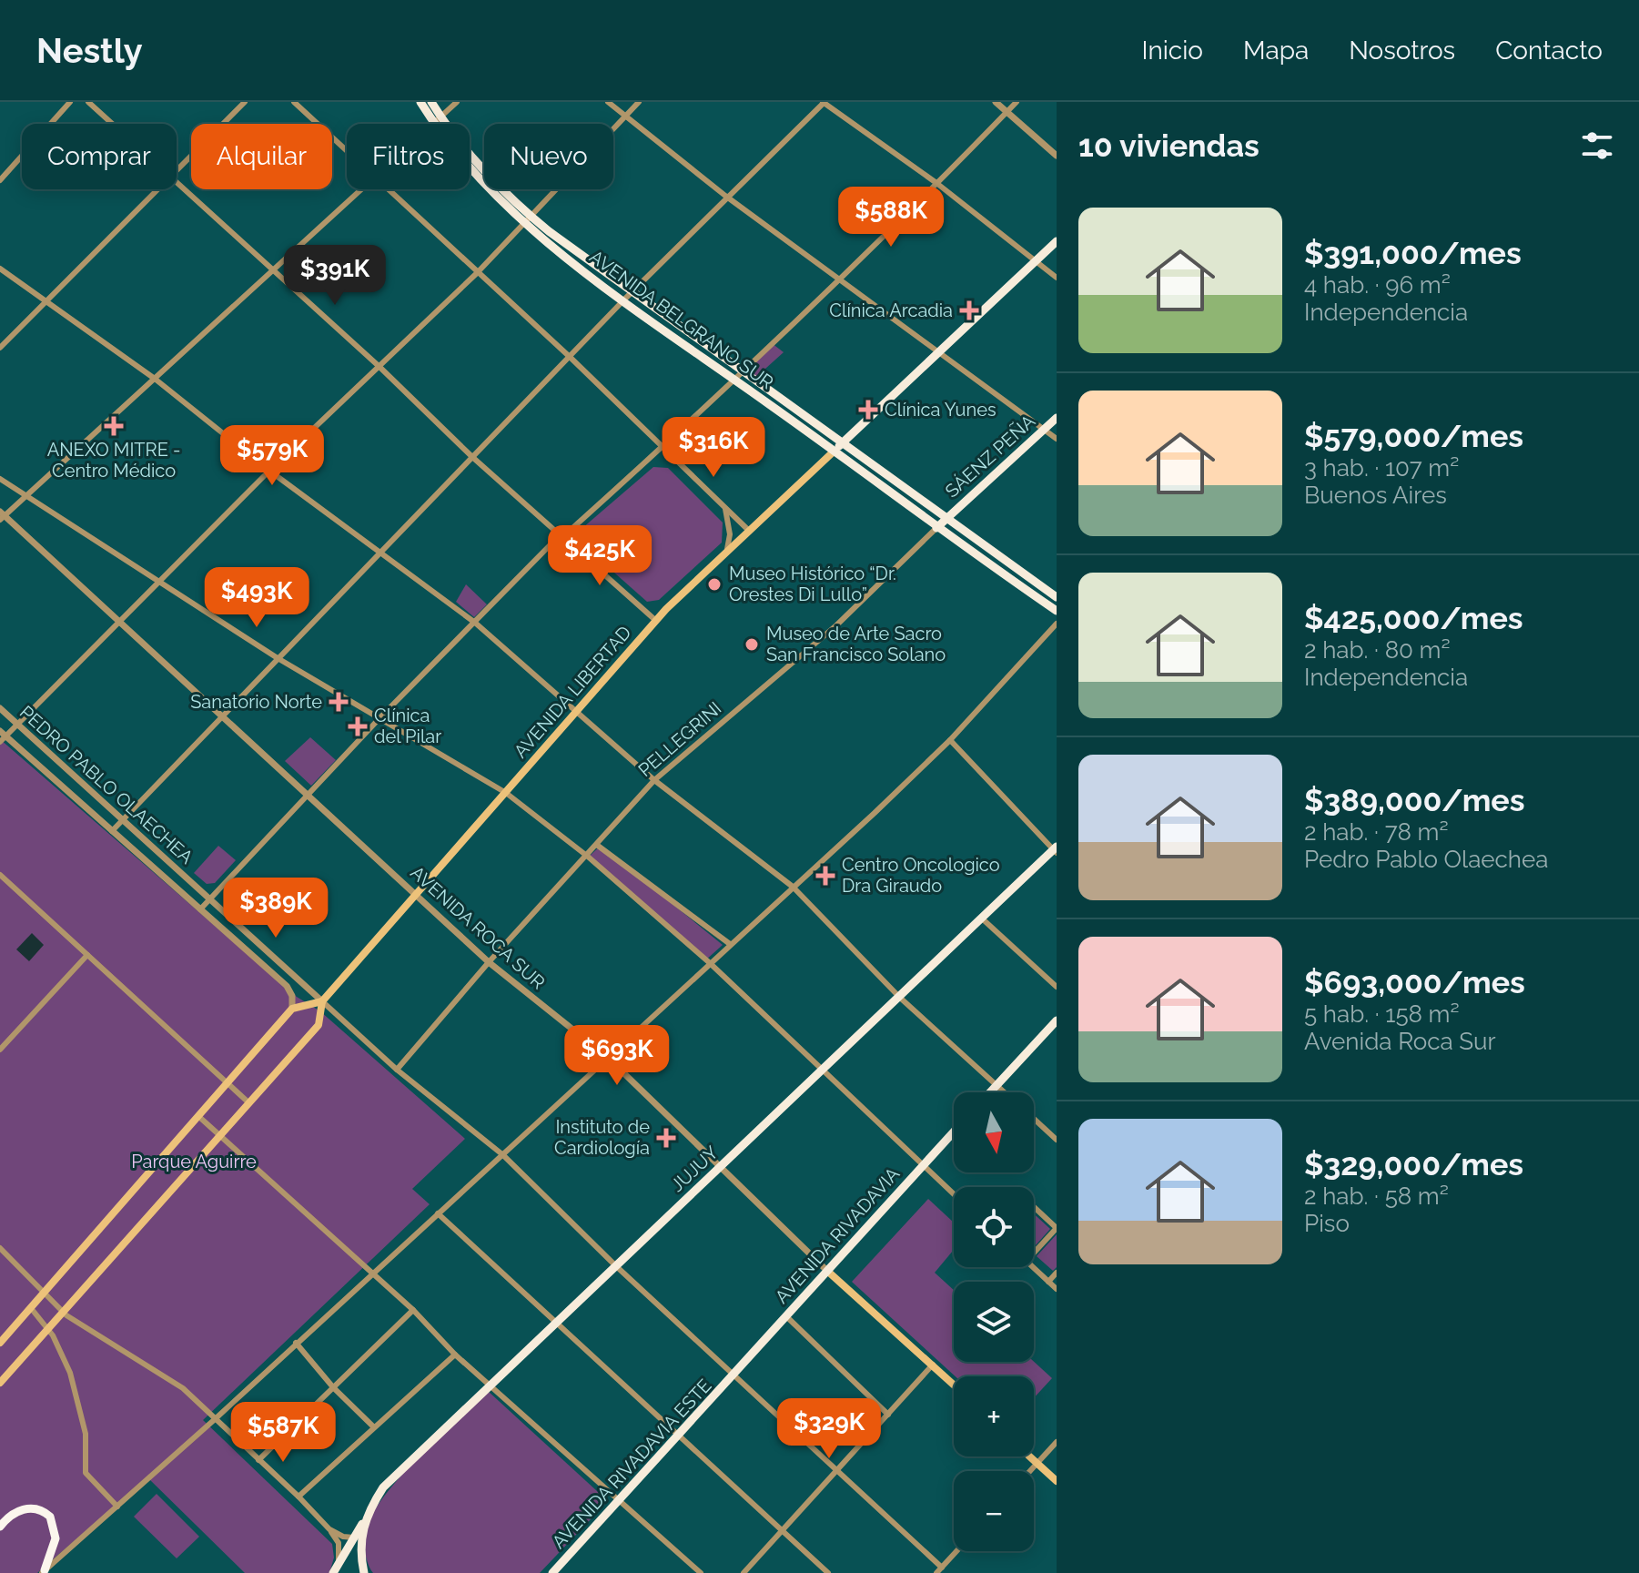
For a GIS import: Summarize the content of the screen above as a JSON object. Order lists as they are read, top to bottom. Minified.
{"streets":{"main road":["AVENIDA BELGRANO SUR","SÁENZ PEÑA","AVENIDA LIBERTAD","PELLEGRINI","AVENIDA ROCA SUR","JUJUY","AVENIDA RIVADAVIA","AVENIDA RIVADAVIA ESTE"],"street":["PEDRO PABLO OLAECHEA"]},"crossings":[["AVENIDA BELGRANO SUR","SÁENZ PEÑA"],["AVENIDA BELGRANO SUR","AVENIDA LIBERTAD"],["AVENIDA BELGRANO SUR","PELLEGRINI"],["SÁENZ PEÑA","PELLEGRINI"],["AVENIDA LIBERTAD","PEDRO PABLO OLAECHEA"],["AVENIDA LIBERTAD","AVENIDA ROCA SUR"],["PELLEGRINI","AVENIDA ROCA SUR"],["AVENIDA ROCA SUR","JUJUY"],["AVENIDA ROCA SUR","AVENIDA RIVADAVIA"],["AVENIDA RIVADAVIA","AVENIDA RIVADAVIA ESTE"]],"parks":["Parque Aguirre"],"places":{"health":["Clínica Arcadia","Clínica Yunes","ANEXO MITRE - Centro Médico","Sanatorio Norte","Clínica del Pilar","Centro Oncologico Dra Giraudo","Instituto de Cardiología"],"other":["Museo Histórico “Dr. Orestes Di Lullo”","Museo de Arte Sacro San Francisco Solano"]},"north":"bottom","page":{"header":"Nestly","nav":["Inicio","Mapa","Nosotros","Contacto"],"heading":"10 viviendas","chip":["Comprar","Alquilar","Filtros","Nuevo"],"price":["$588K","$391K","$316K","$579K","$425K","$493K","$389K","$693K","$329K","$587K"],"list":[{"name":"$391,000/mes","note":"4 hab. · 96 m² · Independencia"},{"name":"$579,000/mes","note":"3 hab. · 107 m² · Buenos Aires"},{"name":"$425,000/mes","note":"2 hab. · 80 m² · Independencia"},{"name":"$389,000/mes","note":"2 hab. · 78 m² · Pedro Pablo Olaechea"},{"name":"$693,000/mes","note":"5 hab. · 158 m² · Avenida Roca Sur"},{"name":"$329,000/mes","note":"2 hab. · 58 m² · Piso"}],"map_buttons":["+","−"]}}
